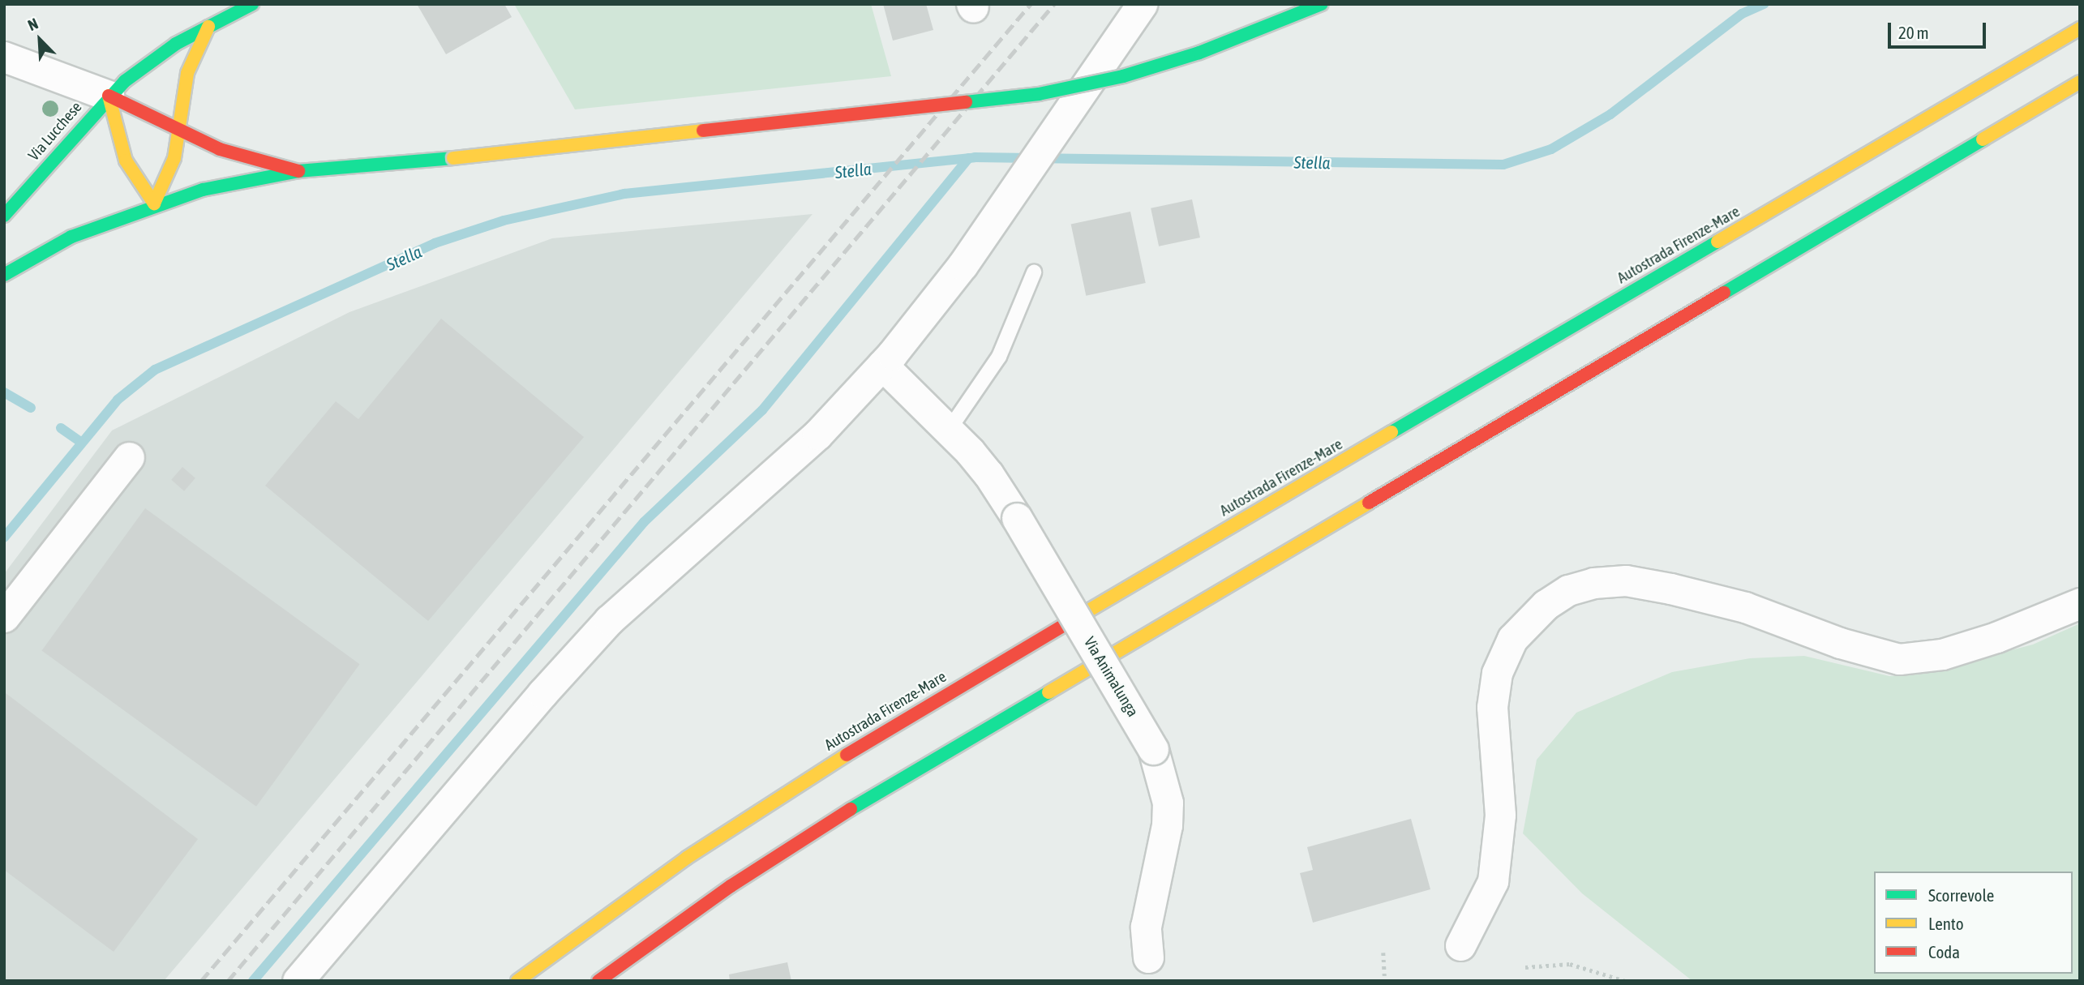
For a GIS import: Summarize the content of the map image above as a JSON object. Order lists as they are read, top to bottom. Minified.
{"streets":{"main road":["Via Lucchese","Autostrada Firenze-Mare"],"street":["Via Animalunga"]},"water":["Stella"],"legend":["Scorrevole","Lento","Coda"],"scale_bar":"20 m","north":"top left"}
